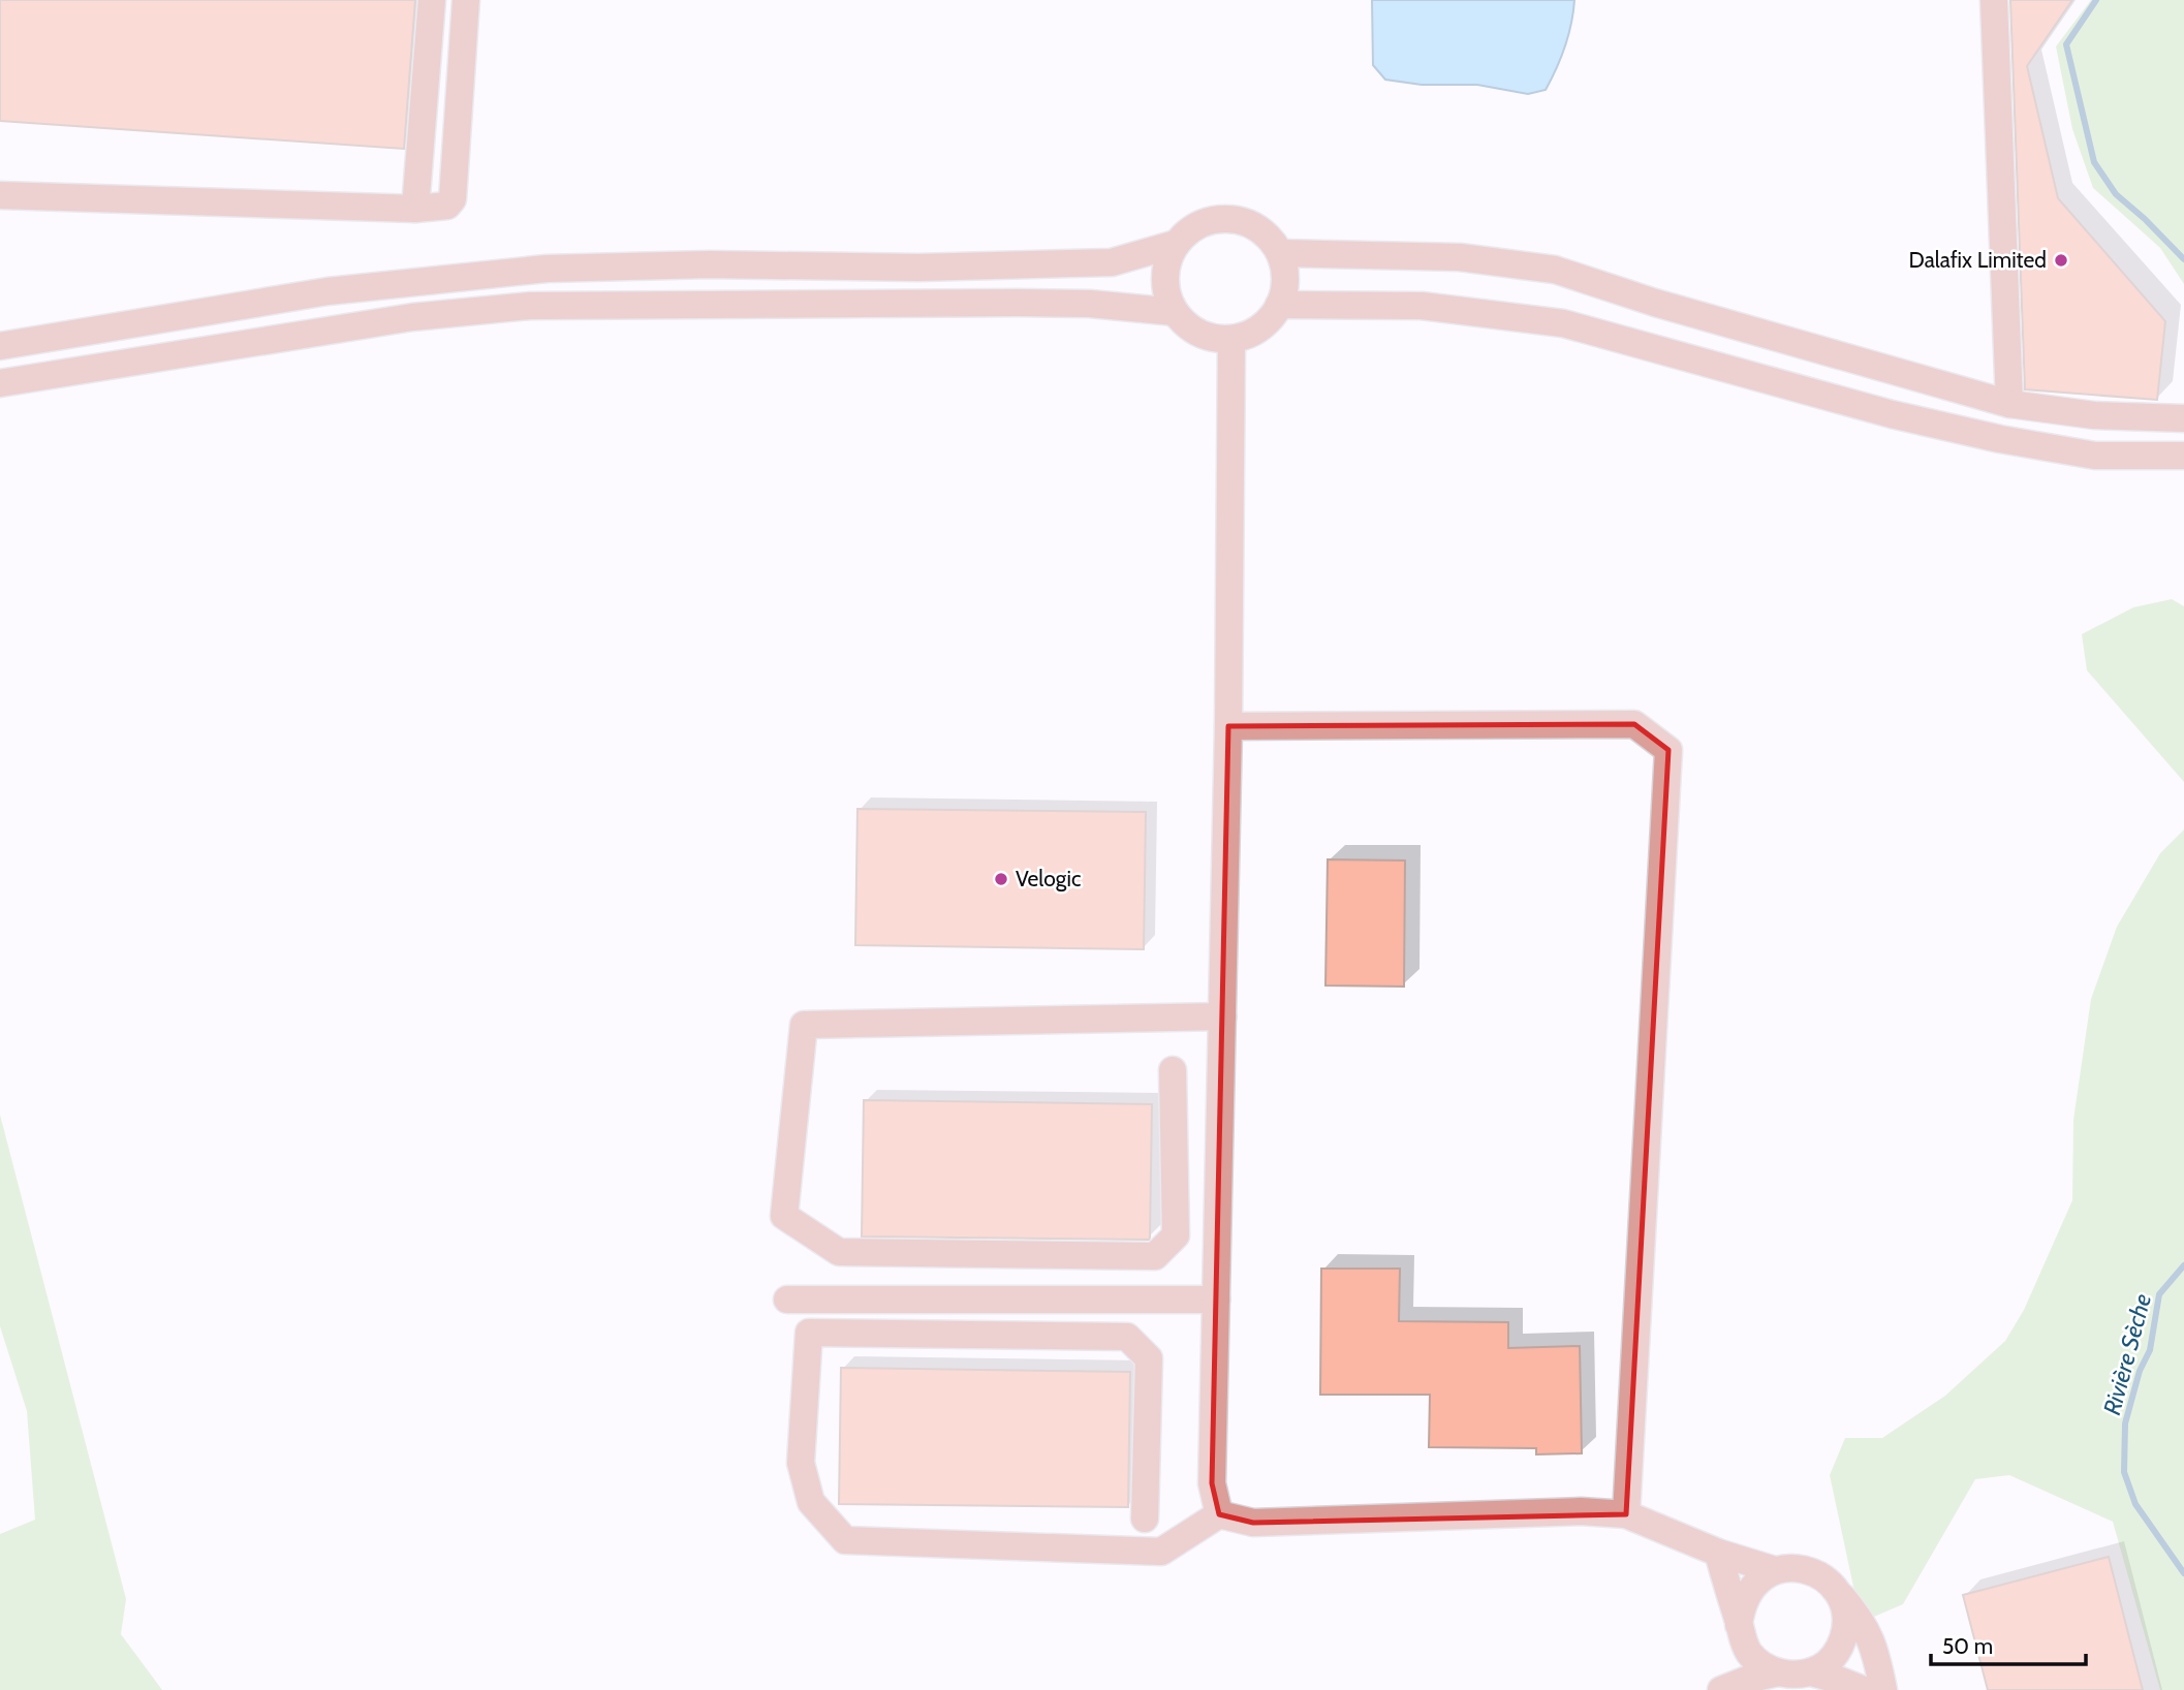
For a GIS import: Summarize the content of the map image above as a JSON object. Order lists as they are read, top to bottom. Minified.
{"water":["Rivière Sèche"],"places":["Dalafix Limited","Velogic"],"scale_bar":"50 m"}
